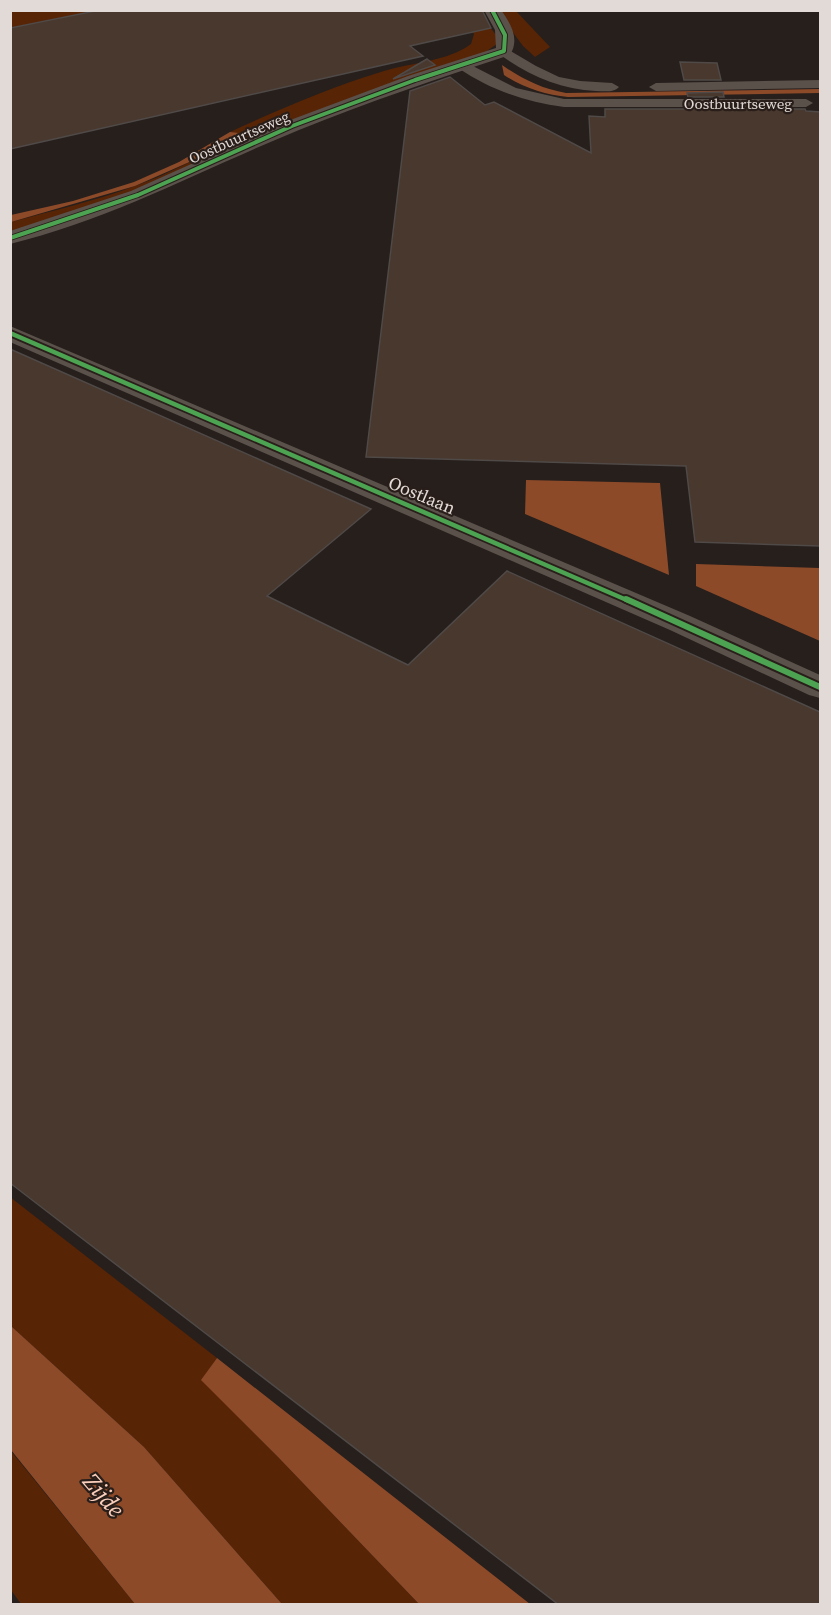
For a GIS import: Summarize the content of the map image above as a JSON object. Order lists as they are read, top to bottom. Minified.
{"streets":{"street":["Oostbuurtseweg","Oostlaan"]},"water":["Zijde"]}
